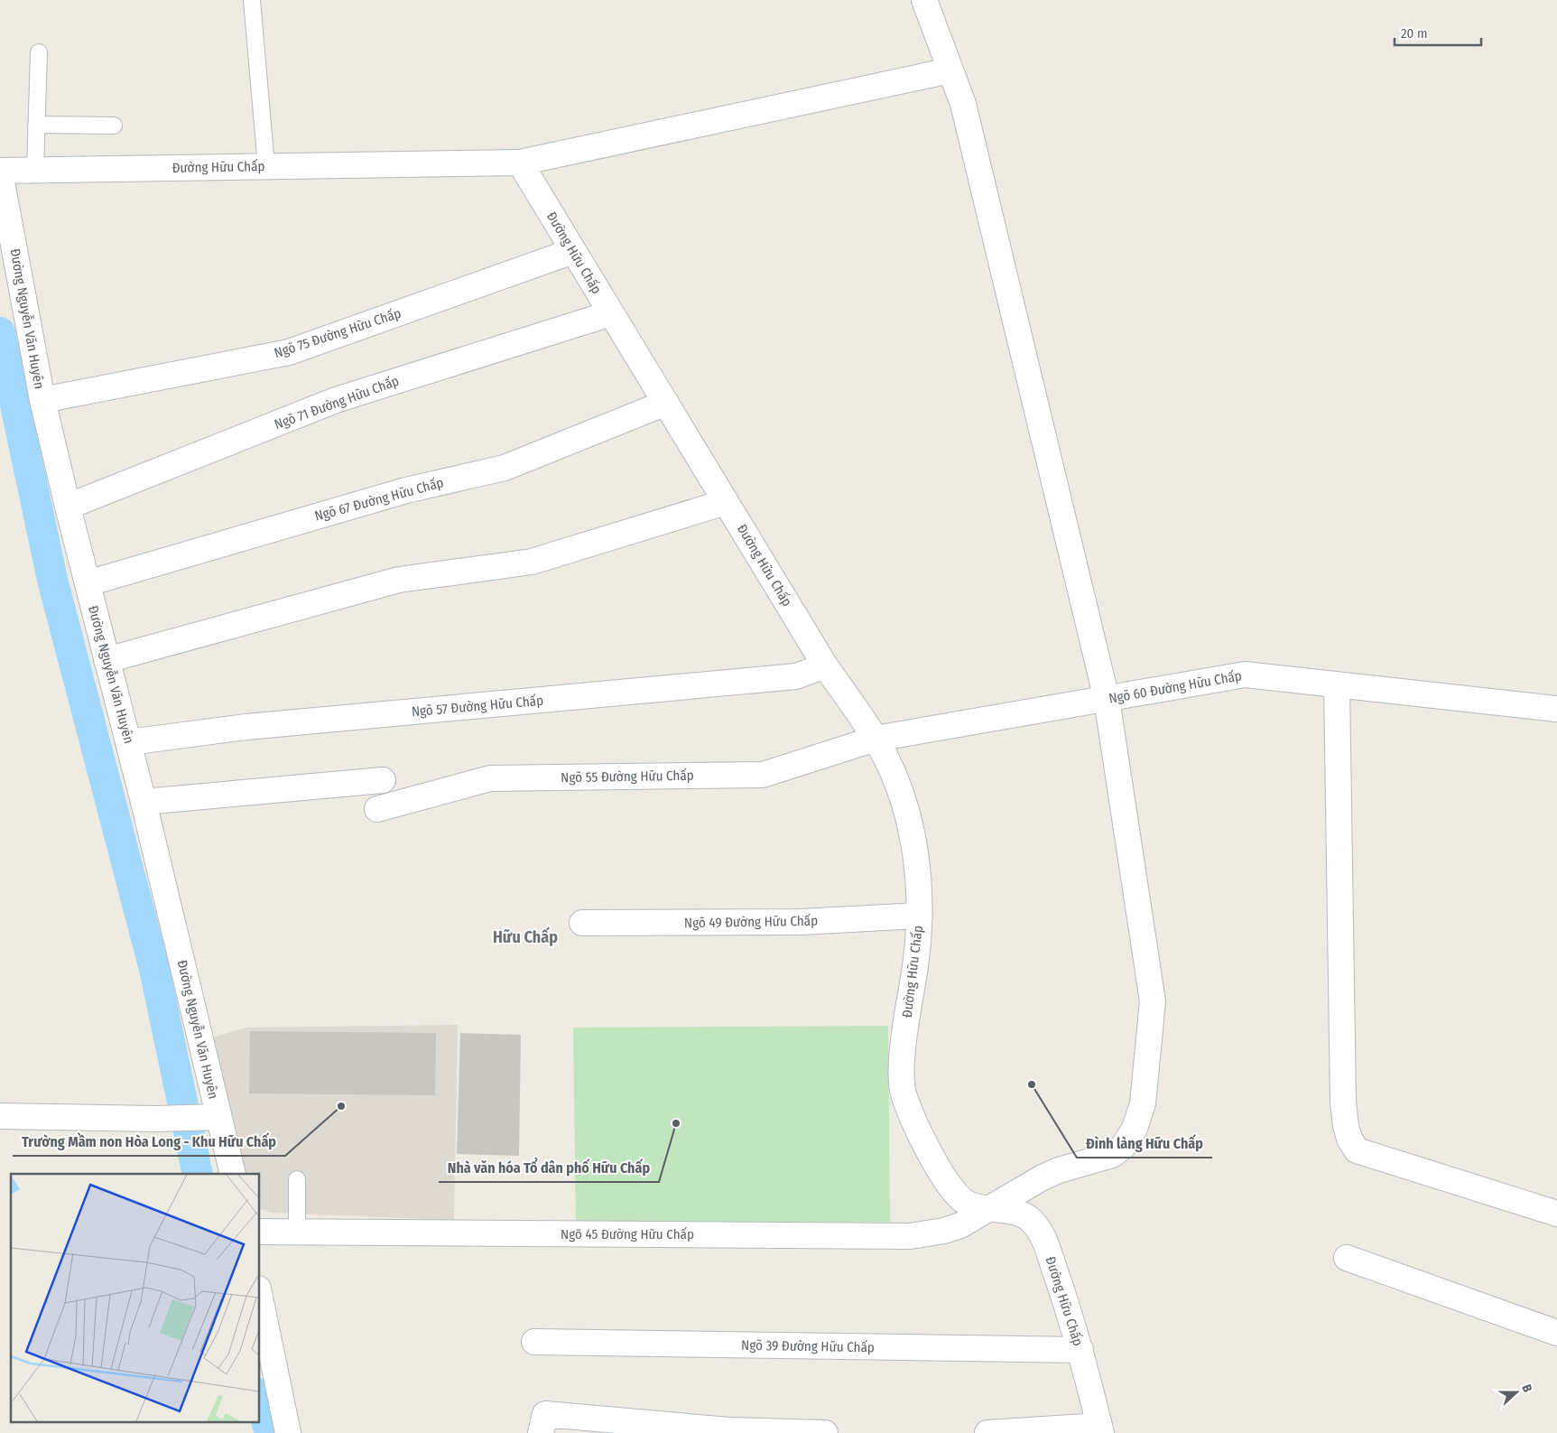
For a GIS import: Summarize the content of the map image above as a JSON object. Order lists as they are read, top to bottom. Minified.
{"streets":{"street":["Đường Hữu Chấp","Đường Nguyễn Văn Huyên","Ngõ 75 Đường Hữu Chấp","Ngõ 71 Đường Hữu Chấp","Ngõ 67 Đường Hữu Chấp","Ngõ 60 Đường Hữu Chấp","Ngõ 57 Đường Hữu Chấp","Ngõ 55 Đường Hữu Chấp","Ngõ 49 Đường Hữu Chấp","Ngõ 45 Đường Hữu Chấp","Ngõ 39 Đường Hữu Chấp"]},"crossings":[["Đường Hữu Chấp","Đường Nguyễn Văn Huyên"],["Đường Hữu Chấp","Ngõ 75 Đường Hữu Chấp"],["Đường Hữu Chấp","Ngõ 71 Đường Hữu Chấp"],["Đường Hữu Chấp","Ngõ 67 Đường Hữu Chấp"],["Đường Hữu Chấp","Ngõ 60 Đường Hữu Chấp"],["Đường Hữu Chấp","Ngõ 57 Đường Hữu Chấp"],["Đường Hữu Chấp","Ngõ 55 Đường Hữu Chấp"],["Đường Hữu Chấp","Ngõ 49 Đường Hữu Chấp"],["Đường Hữu Chấp","Ngõ 45 Đường Hữu Chấp"],["Đường Hữu Chấp","Ngõ 39 Đường Hữu Chấp"],["Đường Nguyễn Văn Huyên","Ngõ 75 Đường Hữu Chấp"],["Đường Nguyễn Văn Huyên","Ngõ 71 Đường Hữu Chấp"],["Đường Nguyễn Văn Huyên","Ngõ 67 Đường Hữu Chấp"],["Đường Nguyễn Văn Huyên","Ngõ 57 Đường Hữu Chấp"],["Ngõ 60 Đường Hữu Chấp","Ngõ 55 Đường Hữu Chấp"],["Ngõ 60 Đường Hữu Chấp","Ngõ 45 Đường Hữu Chấp"]],"districts":["Hữu Chấp"],"places":["Đình làng Hữu Chấp","Trường Mầm non Hòa Long - Khu Hữu Chấp","Nhà văn hóa Tổ dân phố Hữu Chấp"],"scale_bar":"20 m","north":"right"}
